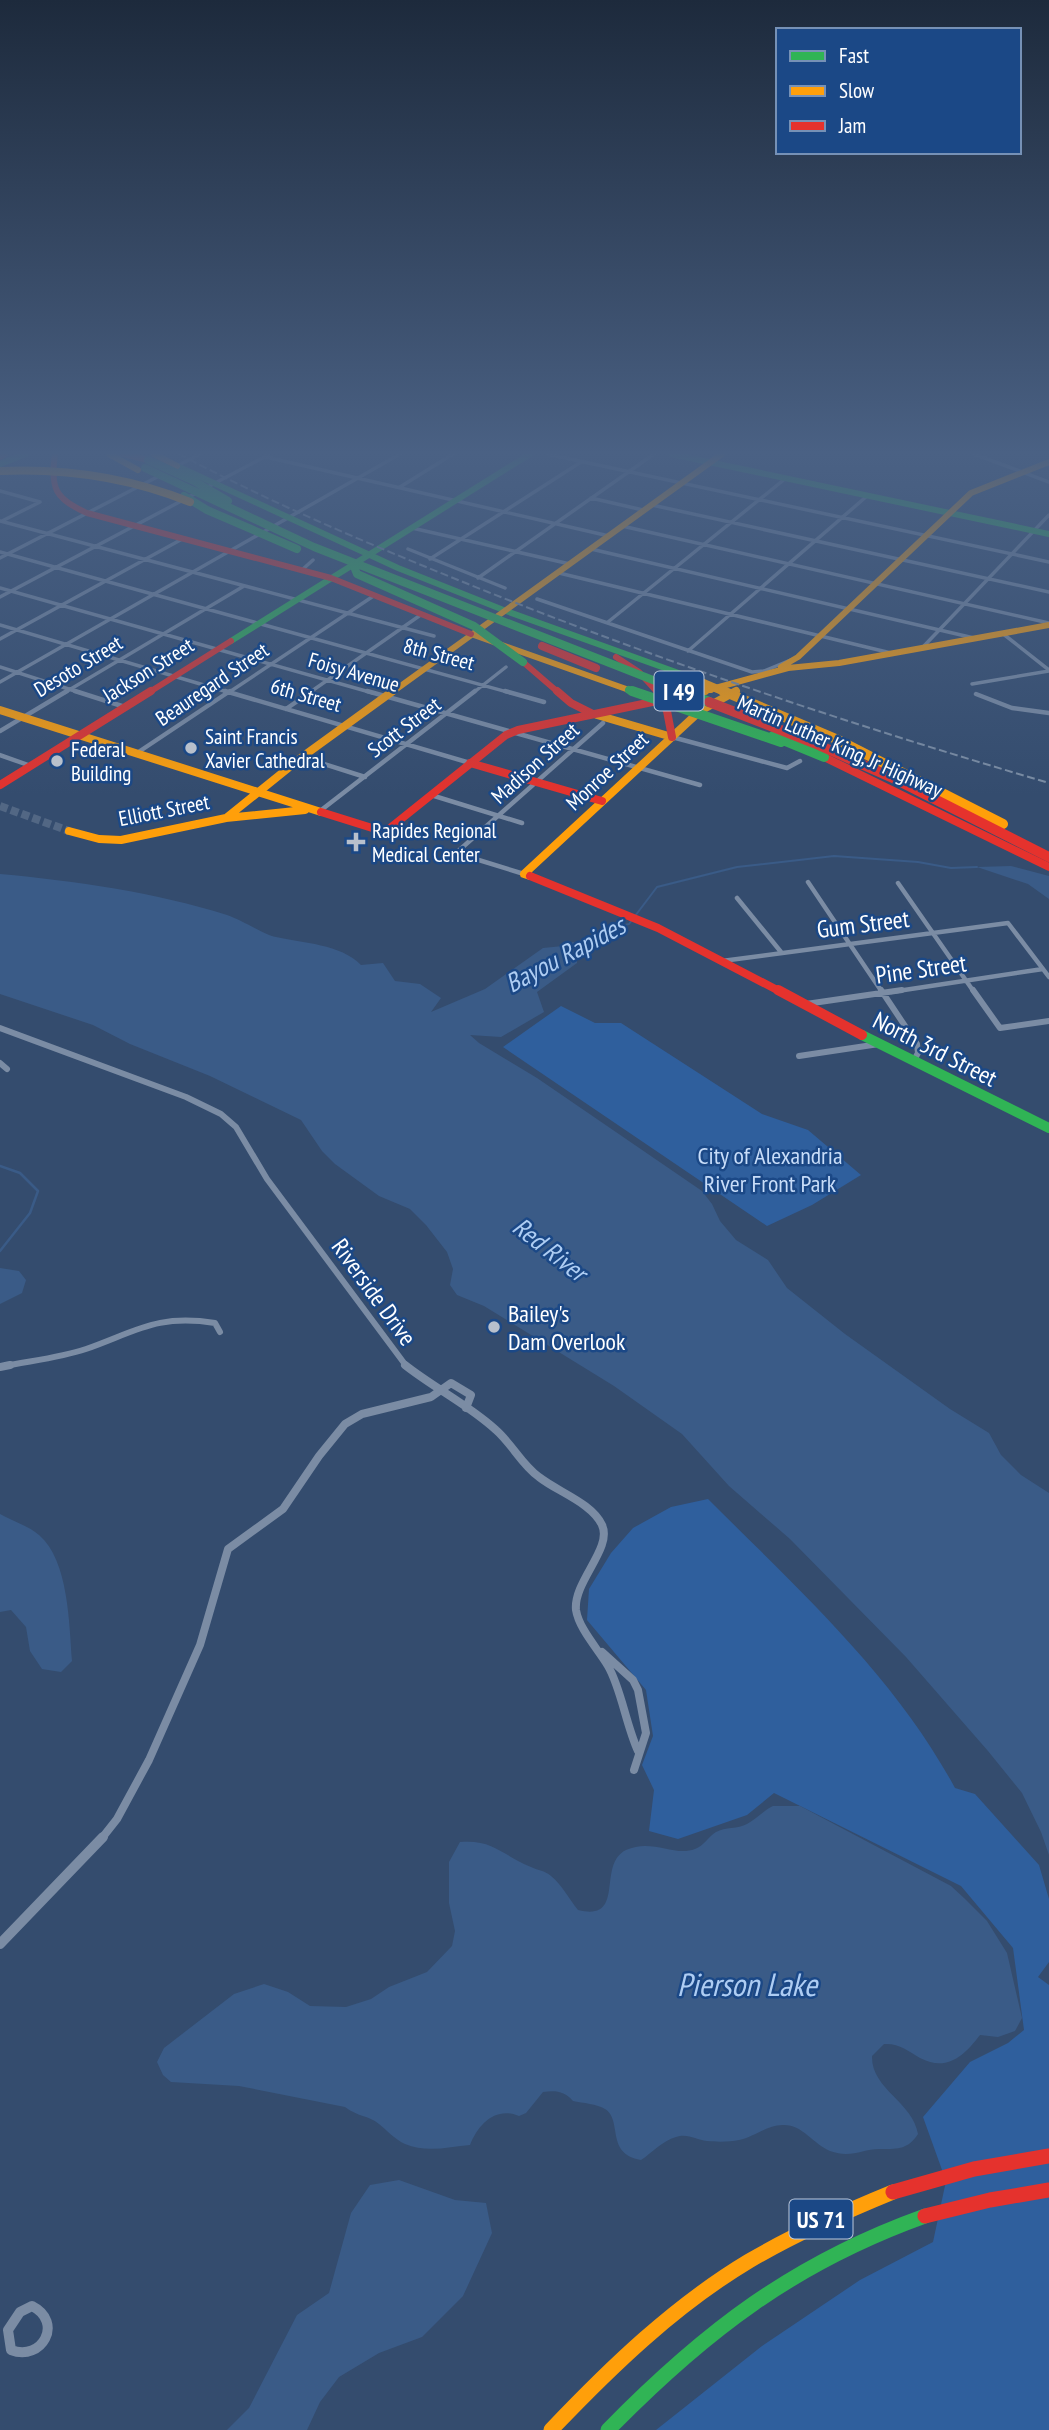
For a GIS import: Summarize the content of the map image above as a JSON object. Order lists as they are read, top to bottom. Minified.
{"streets":{"main road":["Jackson Street","I 49","6th Street","Martin Luther King, Jr Highway","Monroe Street","Elliott Street","North 3rd Street","US 71"],"street":["8th Street","Desoto Street","Foisy Avenue","Beauregard Street","Scott Street","Madison Street","Gum Street","Pine Street","Riverside Drive"]},"crossings":[["8th Street","Desoto Street"],["8th Street","Jackson Street"],["8th Street","Beauregard Street"],["8th Street","Scott Street"],["8th Street","Elliott Street"],["Desoto Street","Foisy Avenue"],["Desoto Street","6th Street"],["Jackson Street","Foisy Avenue"],["Jackson Street","6th Street"],["Foisy Avenue","Beauregard Street"],["Foisy Avenue","Scott Street"],["Foisy Avenue","Madison Street"],["Foisy Avenue","Monroe Street"],["Foisy Avenue","Elliott Street"],["Beauregard Street","6th Street"],["6th Street","Scott Street"],["6th Street","Madison Street"],["6th Street","Monroe Street"],["6th Street","Elliott Street"],["Scott Street","Elliott Street"],["Madison Street","Monroe Street"],["Madison Street","North 3rd Street"],["Monroe Street","North 3rd Street"],["Gum Street","Pine Street"],["Gum Street","North 3rd Street"],["Pine Street","North 3rd Street"]],"water":["Bayou Rapides","Red River","Pierson Lake"],"parks":["City of Alexandria River Front Park"],"places":{"other":["Saint Francis Xavier Cathedral","Federal Building","Bailey's Dam Overlook"],"health":["Rapides Regional Medical Center"]},"legend":["Fast","Slow","Jam"]}
